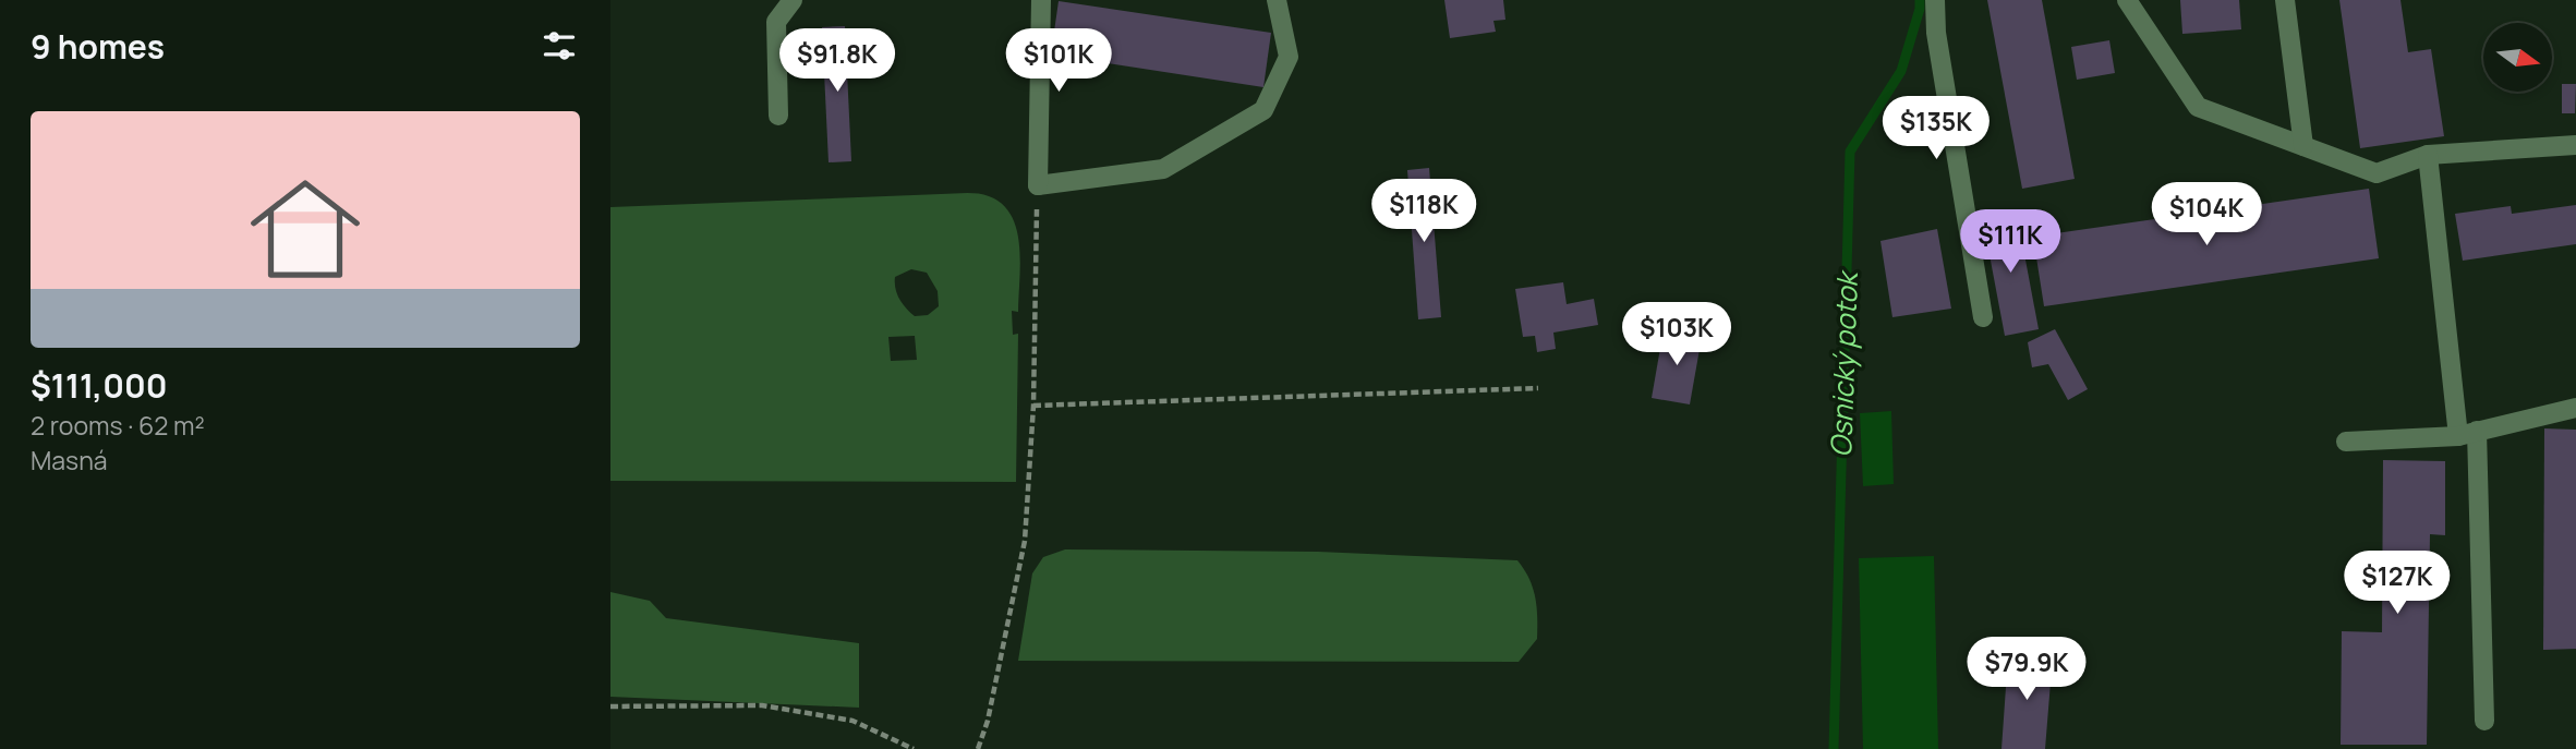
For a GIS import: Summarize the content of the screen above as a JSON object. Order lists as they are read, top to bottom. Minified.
{"water":["Osnický potok"],"north":"right","page":{"heading":"9 homes","price":["$91.8K","$101K","$135K","$118K","$104K","$111K","$103K","$127K","$79.9K"],"list":[{"name":"$111,000","note":"2 rooms · 62 m² · Masná"}]}}
